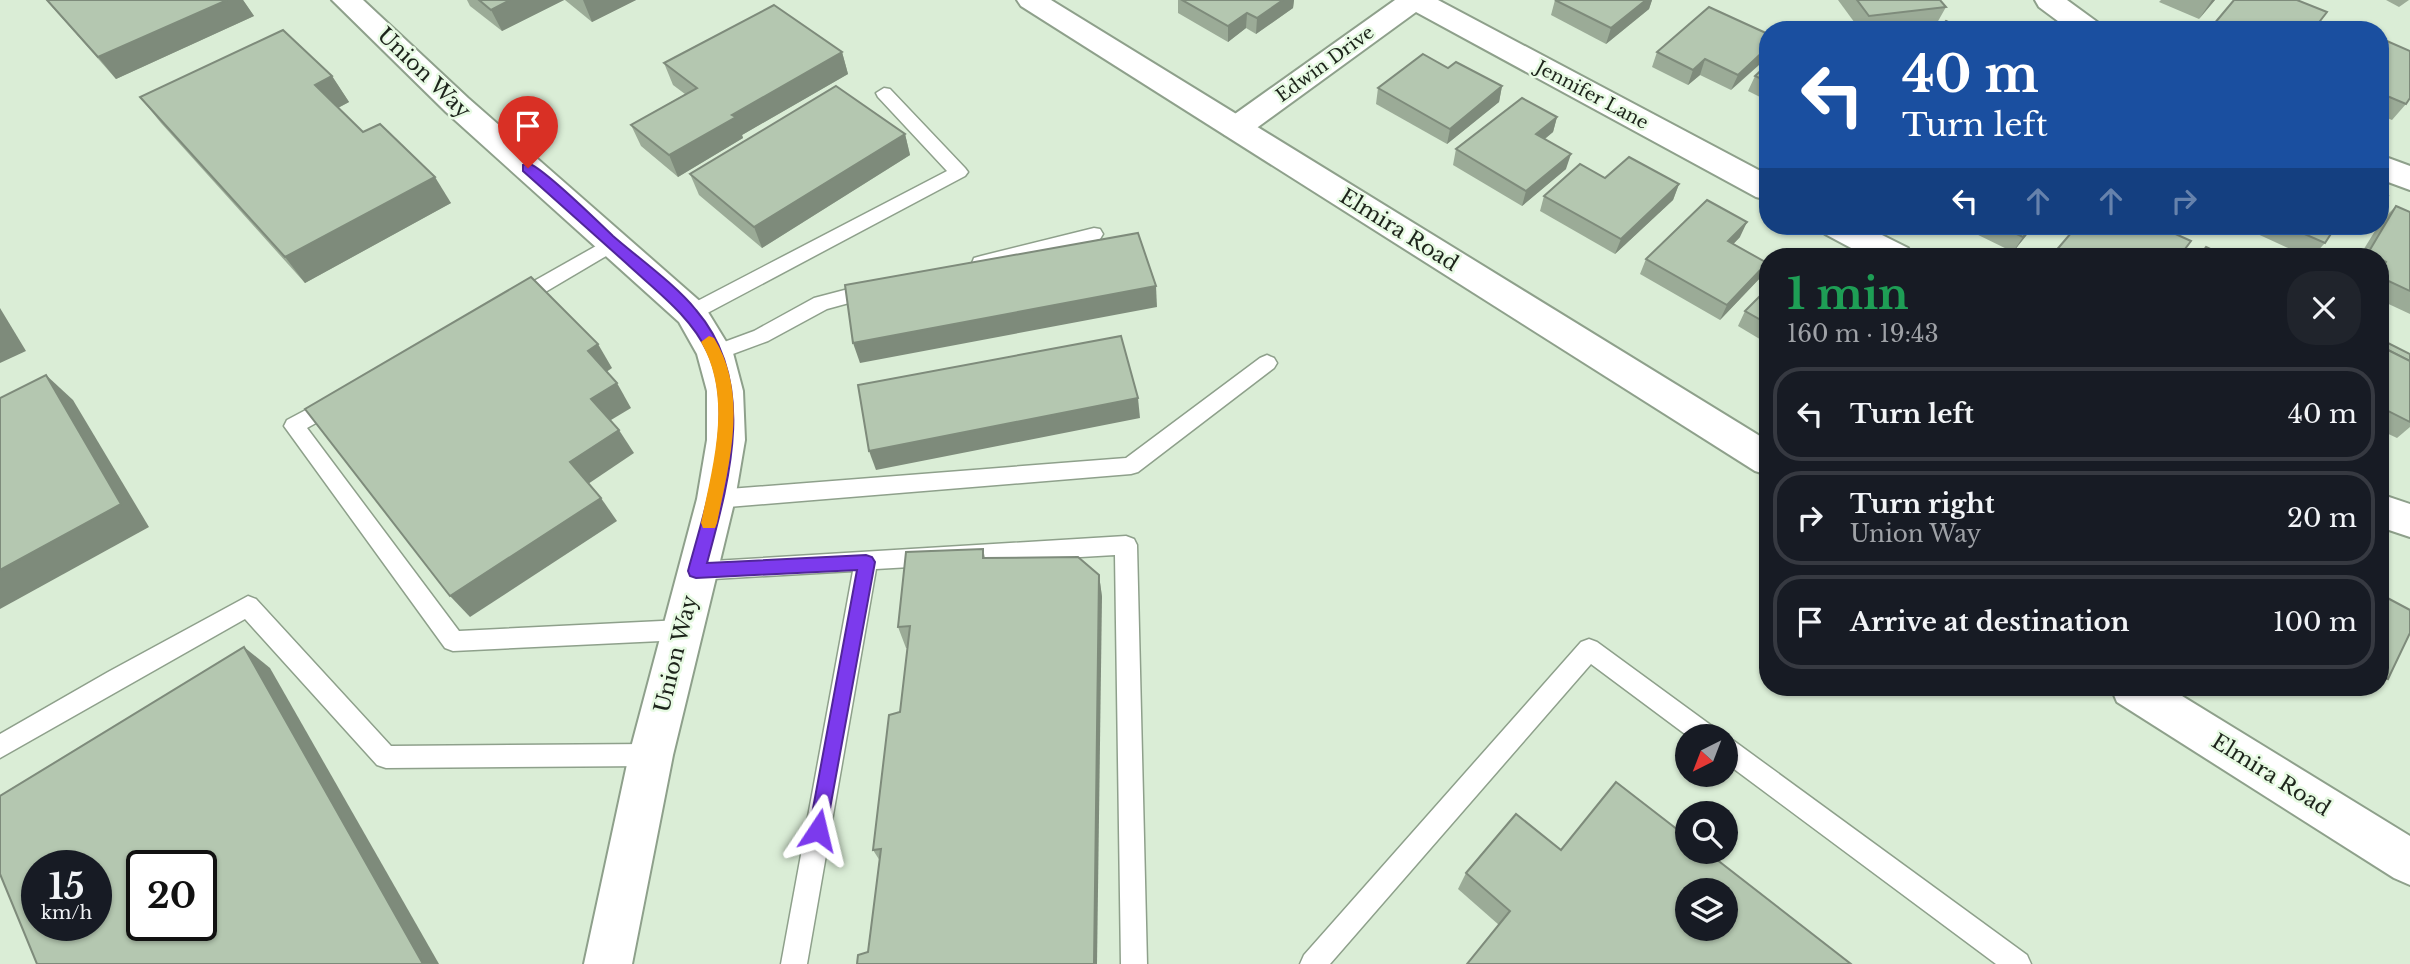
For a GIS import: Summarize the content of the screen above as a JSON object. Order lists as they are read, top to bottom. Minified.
{"streets":{"street":["Edwin Drive","Union Way","Jennifer Lane","Elmira Road"]},"crossings":[["Edwin Drive","Jennifer Lane"],["Edwin Drive","Elmira Road"]],"north":"bottom left","page":{"turn":["40 m","Turn left"],"heading":["1 min","160 m · 19:43"],"list":[{"name":"Turn left","value":"40 m"},{"name":"Turn right","note":"Union Way","value":"20 m"},{"name":"Arrive at destination","value":"100 m"}],"speed":"15 km/h","limit":"20"}}
